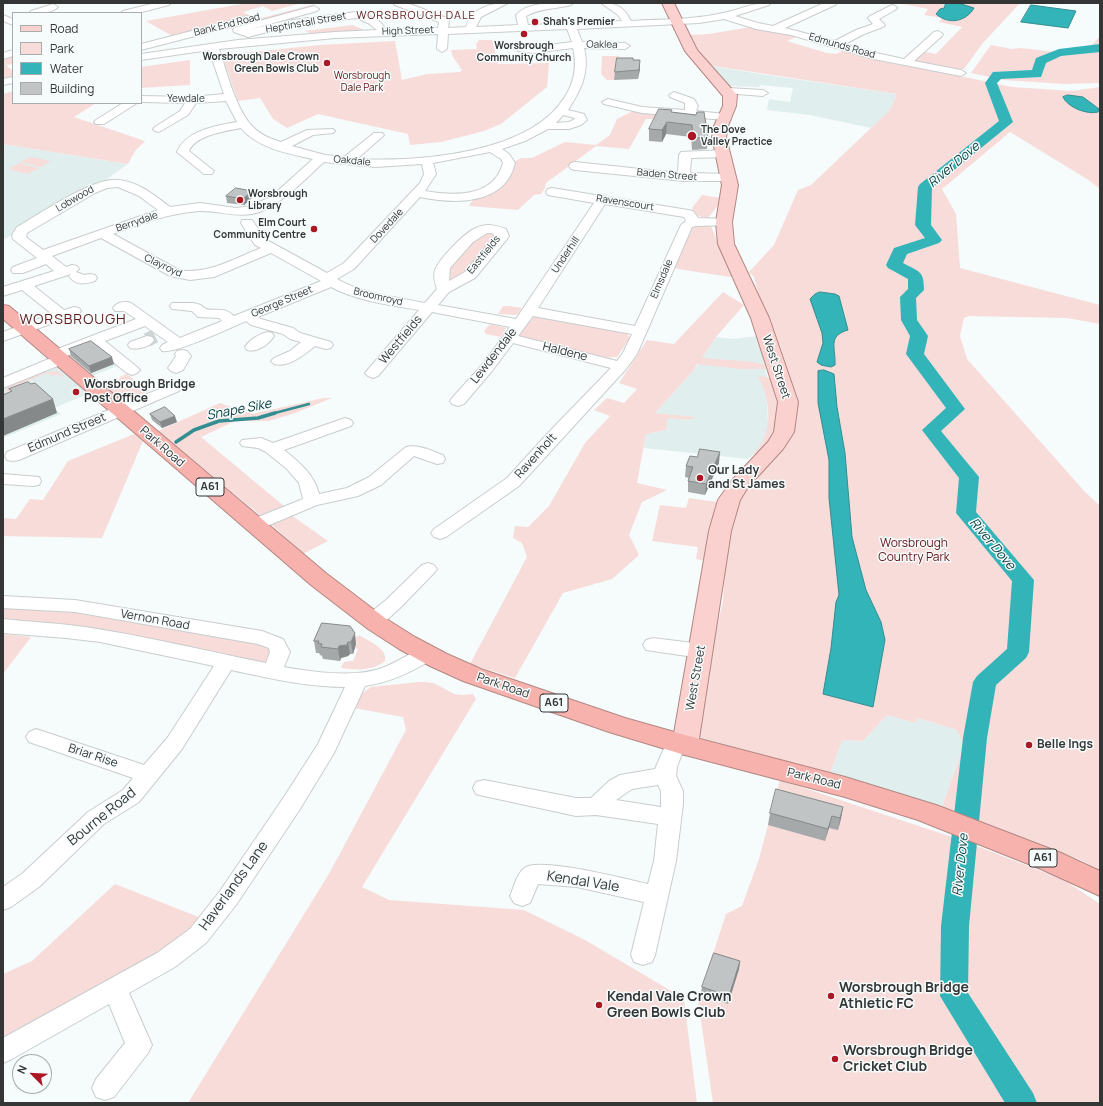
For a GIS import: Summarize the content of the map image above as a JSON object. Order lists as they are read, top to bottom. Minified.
{"streets":{"highway":["Park Road","A61"],"main road":["West Street"],"street":["Heptinstall Street","Bank End Road","High Street","Oaklea","Edmunds Road","Yewdale","Oakdale","Baden Street","Lobwood","Ravenscourt","Berrydale","Dovedale","Eastfields","Underhill","Clayroyd","Elmsdale","Broomroyd","George Street","Westfields","Haldene","Lewdendale","Edmund Street","Ravenholt","Vernon Road","Briar Rise","Bourne Road","Kendal Vale","Haverlands Lane"]},"crossings":[["Heptinstall Street","Bank End Road"],["Heptinstall Street","High Street"],["High Street","Edmunds Road"],["High Street","Oakdale"],["Oaklea","Oakdale"],["Yewdale","Oakdale"],["Oakdale","Dovedale"],["Baden Street","West Street"],["Lobwood","Berrydale"],["Ravenscourt","Underhill"],["Ravenscourt","Elmsdale"],["Berrydale","Clayroyd"],["Berrydale","Broomroyd"],["Dovedale","Broomroyd"],["Dovedale","George Street"],["Eastfields","Broomroyd"],["Eastfields","Westfields"],["Underhill","Lewdendale"],["Clayroyd","Broomroyd"],["Elmsdale","Haldene"],["Elmsdale","Ravenholt"],["Broomroyd","George Street"],["Broomroyd","Westfields"],["Broomroyd","Lewdendale"],["Haldene","Lewdendale"],["Haldene","Ravenholt"],["West Street","Park Road"],["Edmund Street","Park Road"],["Briar Rise","Bourne Road"]],"districts":["WORSBROUGH DALE","WORSBROUGH"],"water":["River Dove","Snape Sike"],"parks":["Worsbrough Dale Park","Worsbrough Country Park"],"places":["Shah's Premier","Worsbrough Community Church","Worsbrough Dale Crown Green Bowls Club","The Dove Valley Practice","Worsbrough Library","Elm Court Community Centre","Worsbrough Bridge Post Office","Our Lady and St James","Belle Ings","Worsbrough Bridge Athletic FC","Kendal Vale Crown Green Bowls Club","Worsbrough Bridge Cricket Club"],"legend":["Road","Park","Water","Building"],"north":"top left"}
